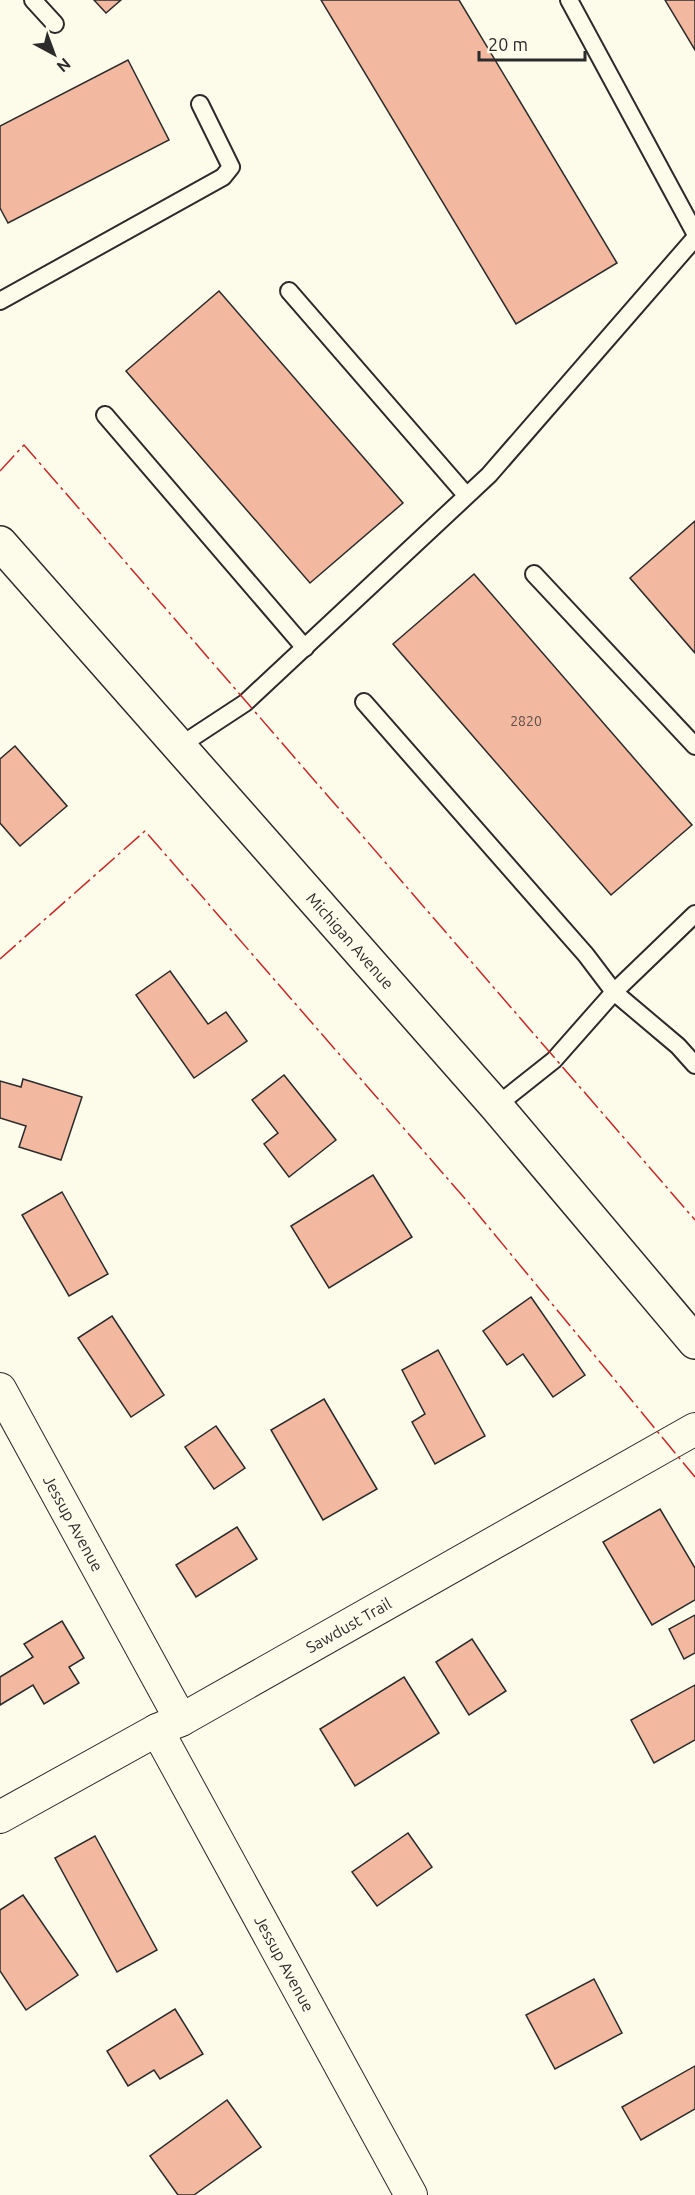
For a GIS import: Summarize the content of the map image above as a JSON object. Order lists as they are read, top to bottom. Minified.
{"streets":{"main road":["Michigan Avenue"],"street":["Jessup Avenue","Sawdust Trail"]},"crossings":[["Jessup Avenue","Sawdust Trail"]],"house_numbers":["2820"],"scale_bar":"20 m","north":"bottom right"}
